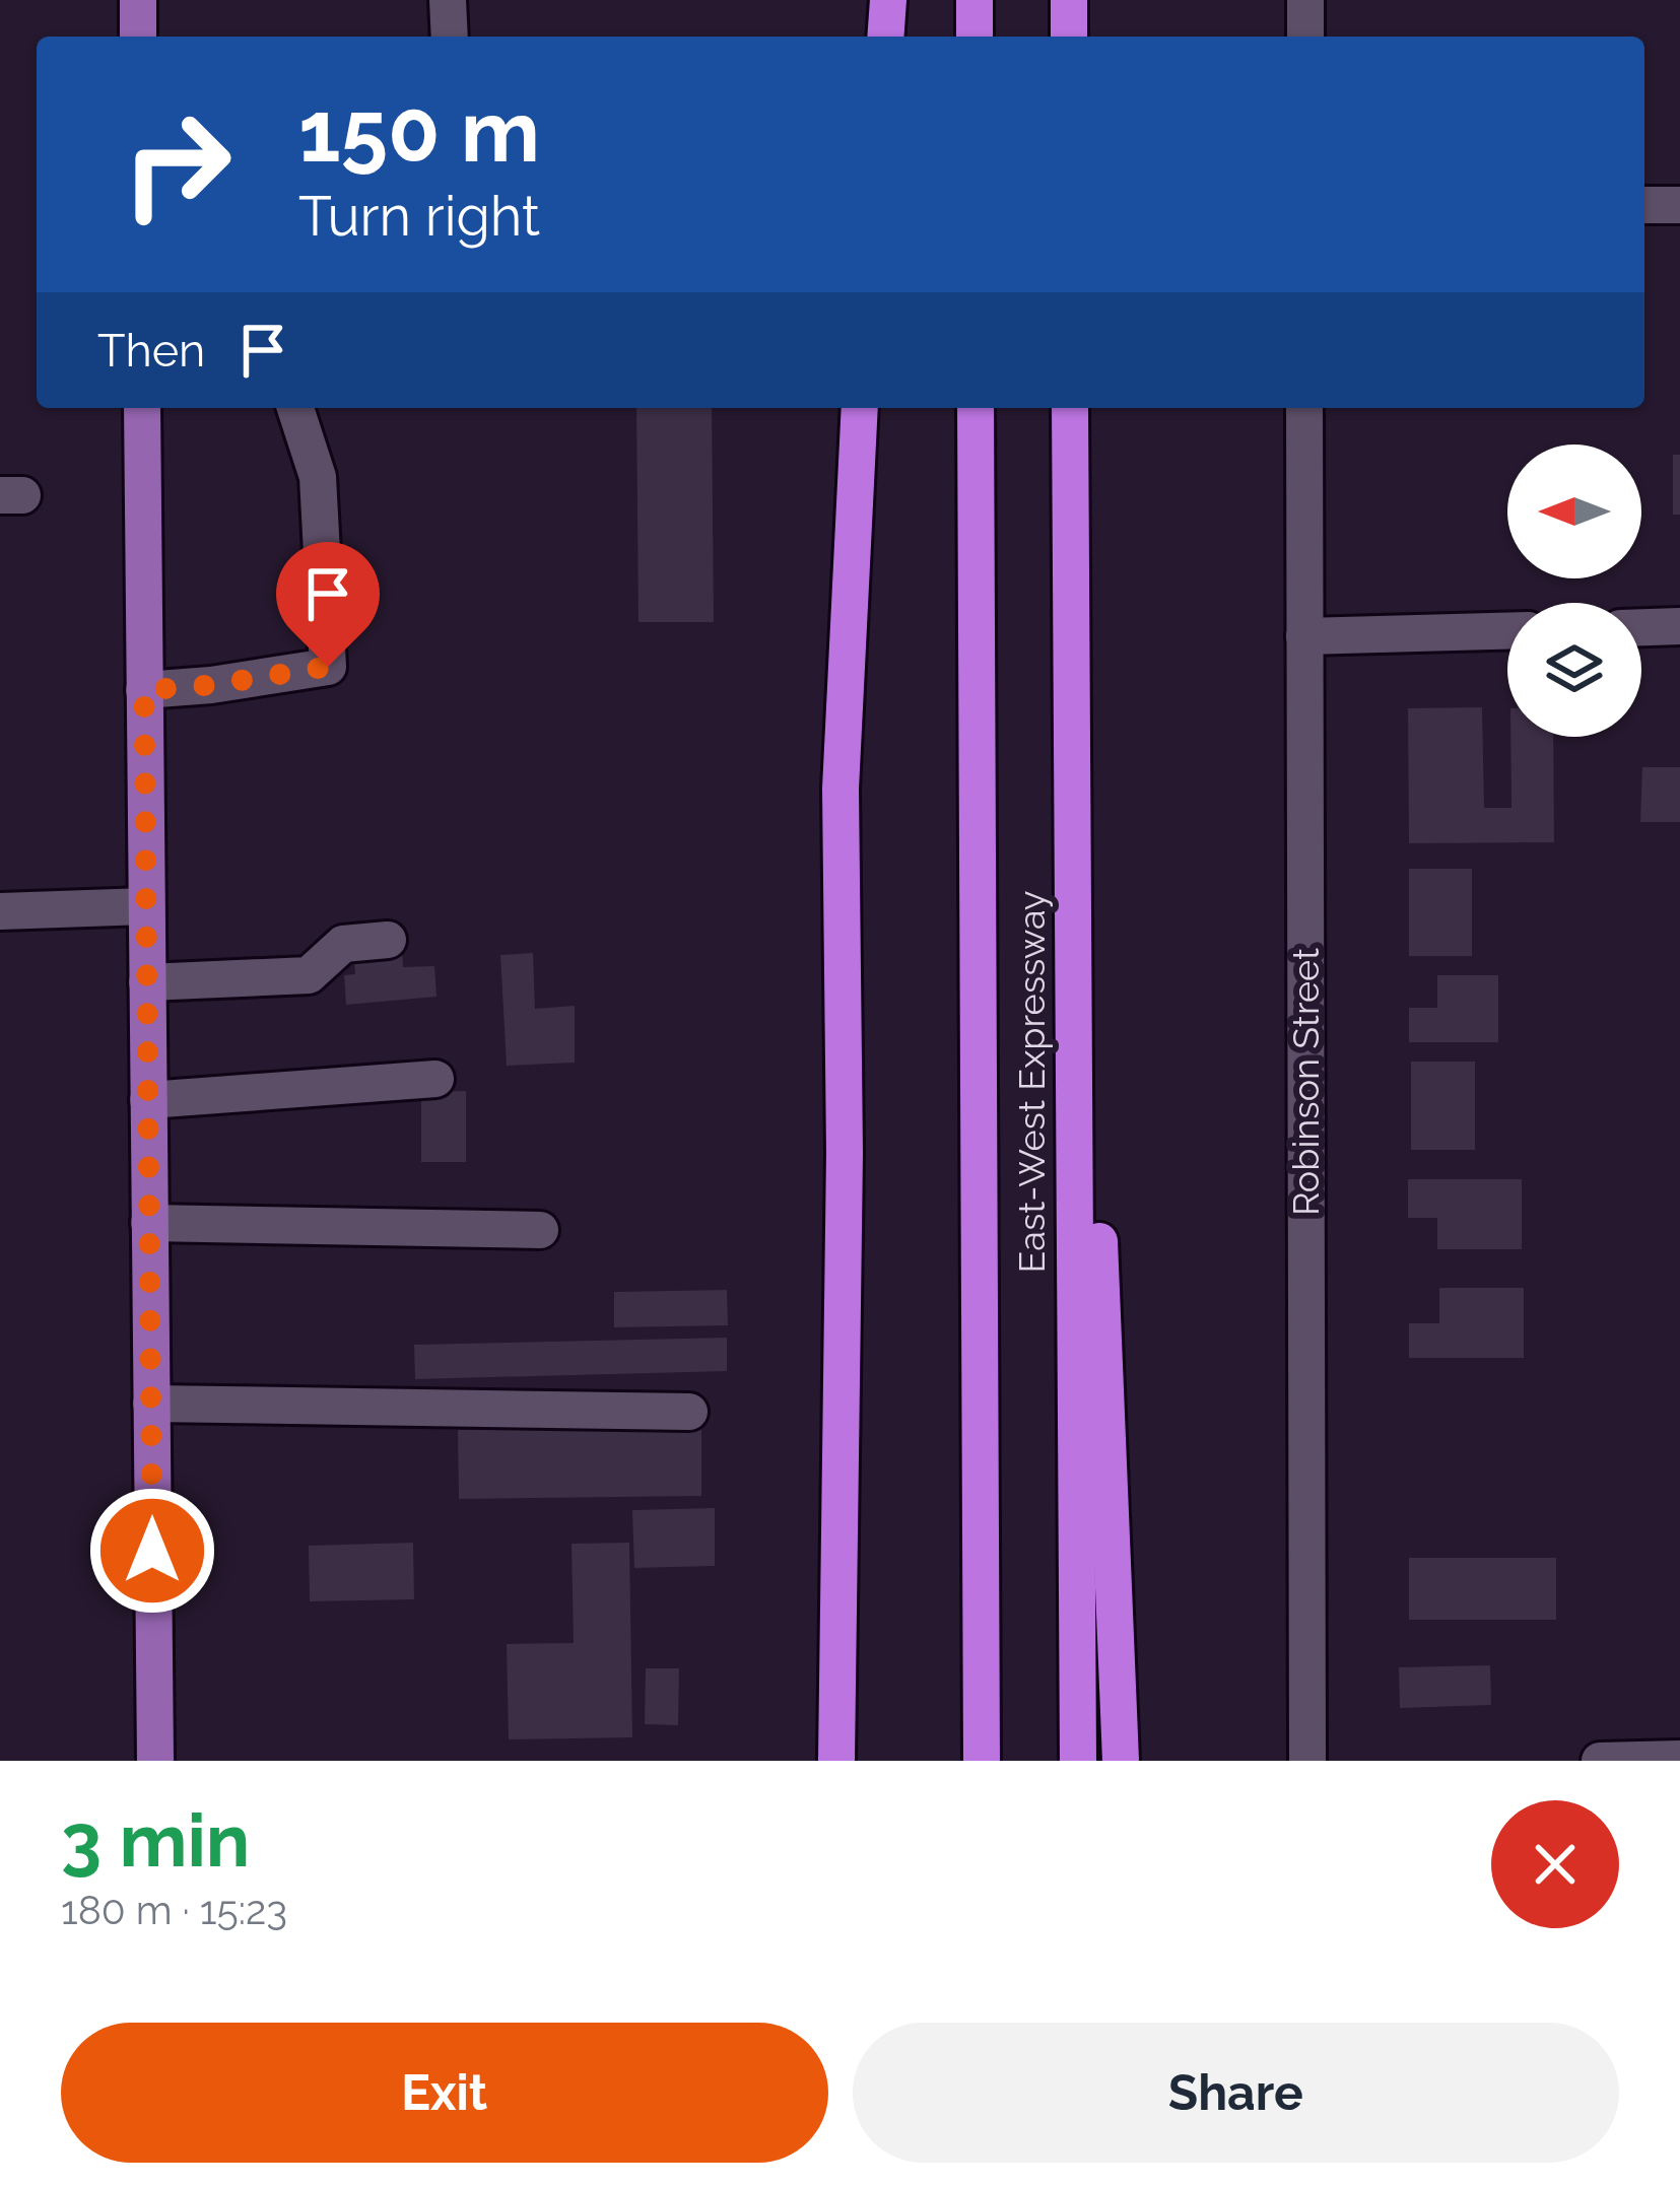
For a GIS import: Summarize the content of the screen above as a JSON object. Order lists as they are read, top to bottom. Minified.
{"streets":{"highway":["East-West Expressway"],"street":["Robinson Street"]},"north":"left","page":{"turn":["150 m","Turn right"],"then":"Then","heading":["3 min","180 m · 15:23"],"buttons":["Exit","Share"]}}
